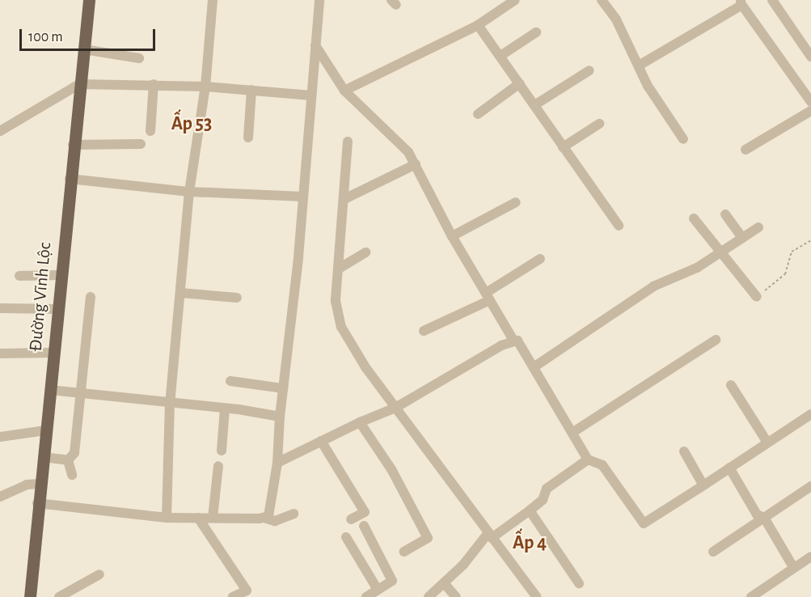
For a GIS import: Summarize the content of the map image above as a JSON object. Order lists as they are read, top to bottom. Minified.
{"streets":{"main road":["Đường Vĩnh Lộc"]},"districts":["Ấp 53","Ấp 4"],"scale_bar":"100 m"}
